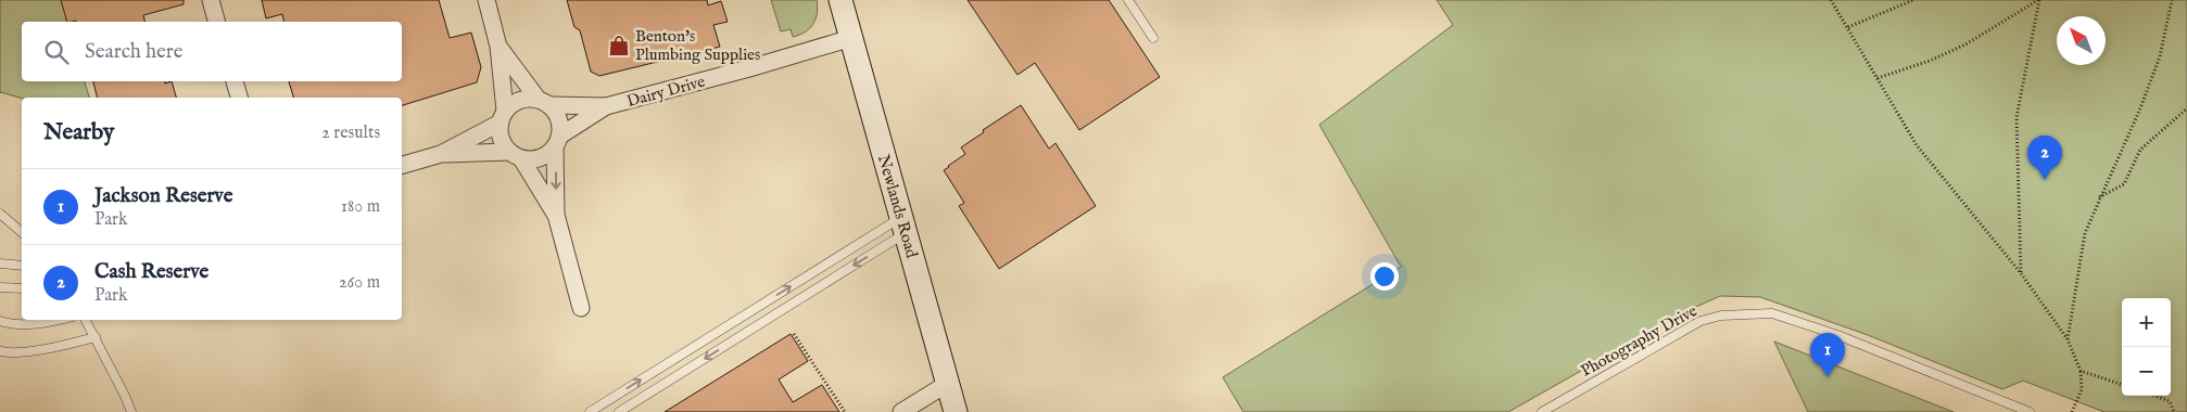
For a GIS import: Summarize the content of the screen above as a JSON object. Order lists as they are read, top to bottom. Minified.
{"streets":{"street":["Dairy Drive","Newlands Road"],"lane":["Photography Drive"]},"crossings":[["Dairy Drive","Newlands Road"]],"places":{"shop":["Benton's Plumbing Supplies"]},"north":"top left","page":{"search":"Search here","heading":["Nearby","2 results"],"pins":["2","1"],"list":[{"mark":"1","name":"Jackson Reserve","note":"Park","value":"180 m"},{"mark":"2","name":"Cash Reserve","note":"Park","value":"260 m"}],"map_buttons":["+","−"]}}
